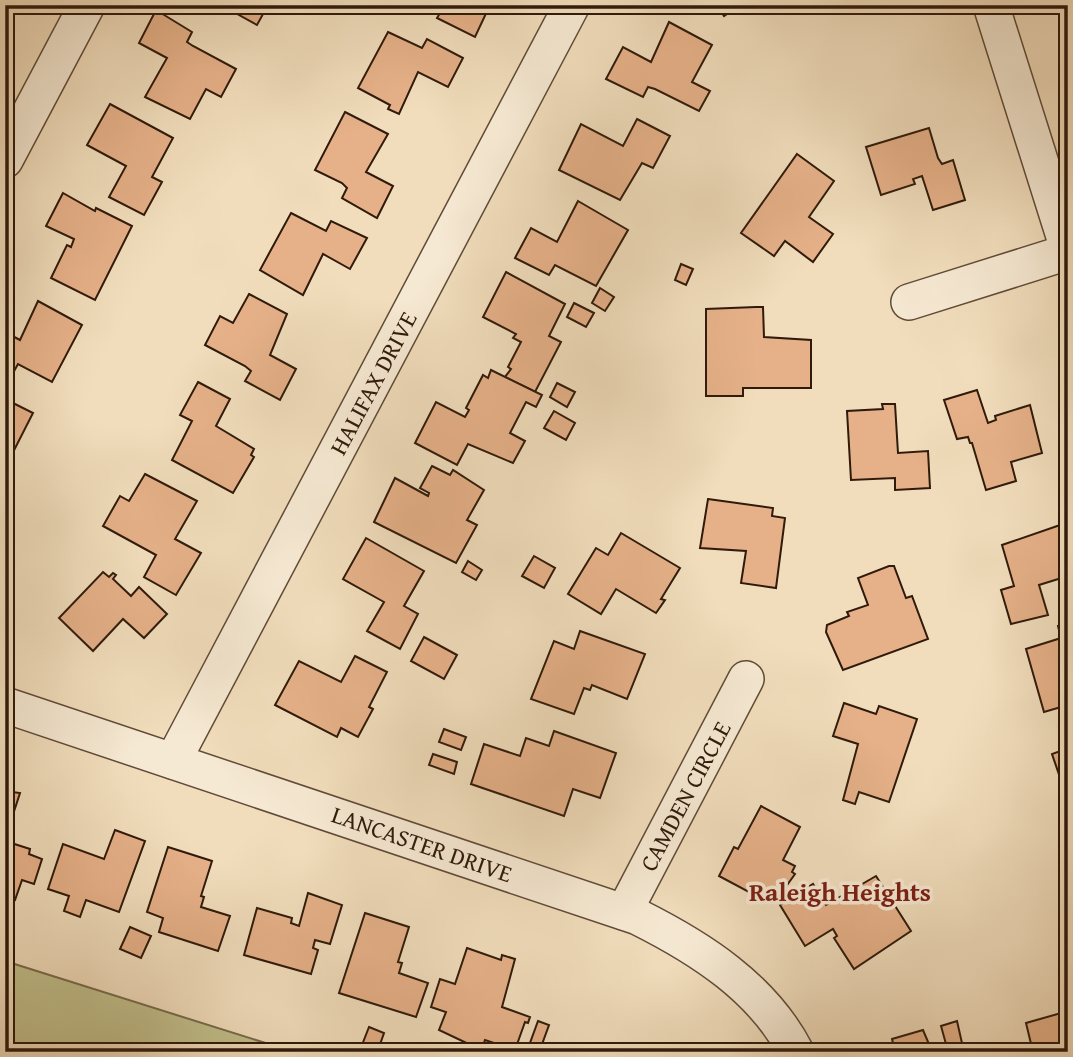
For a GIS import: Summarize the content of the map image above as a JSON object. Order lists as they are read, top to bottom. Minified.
{"streets":{"street":["HALIFAX DRIVE","CAMDEN CIRCLE","LANCASTER DRIVE"]},"crossings":[["HALIFAX DRIVE","LANCASTER DRIVE"],["CAMDEN CIRCLE","LANCASTER DRIVE"]],"districts":["Raleigh Heights"]}
